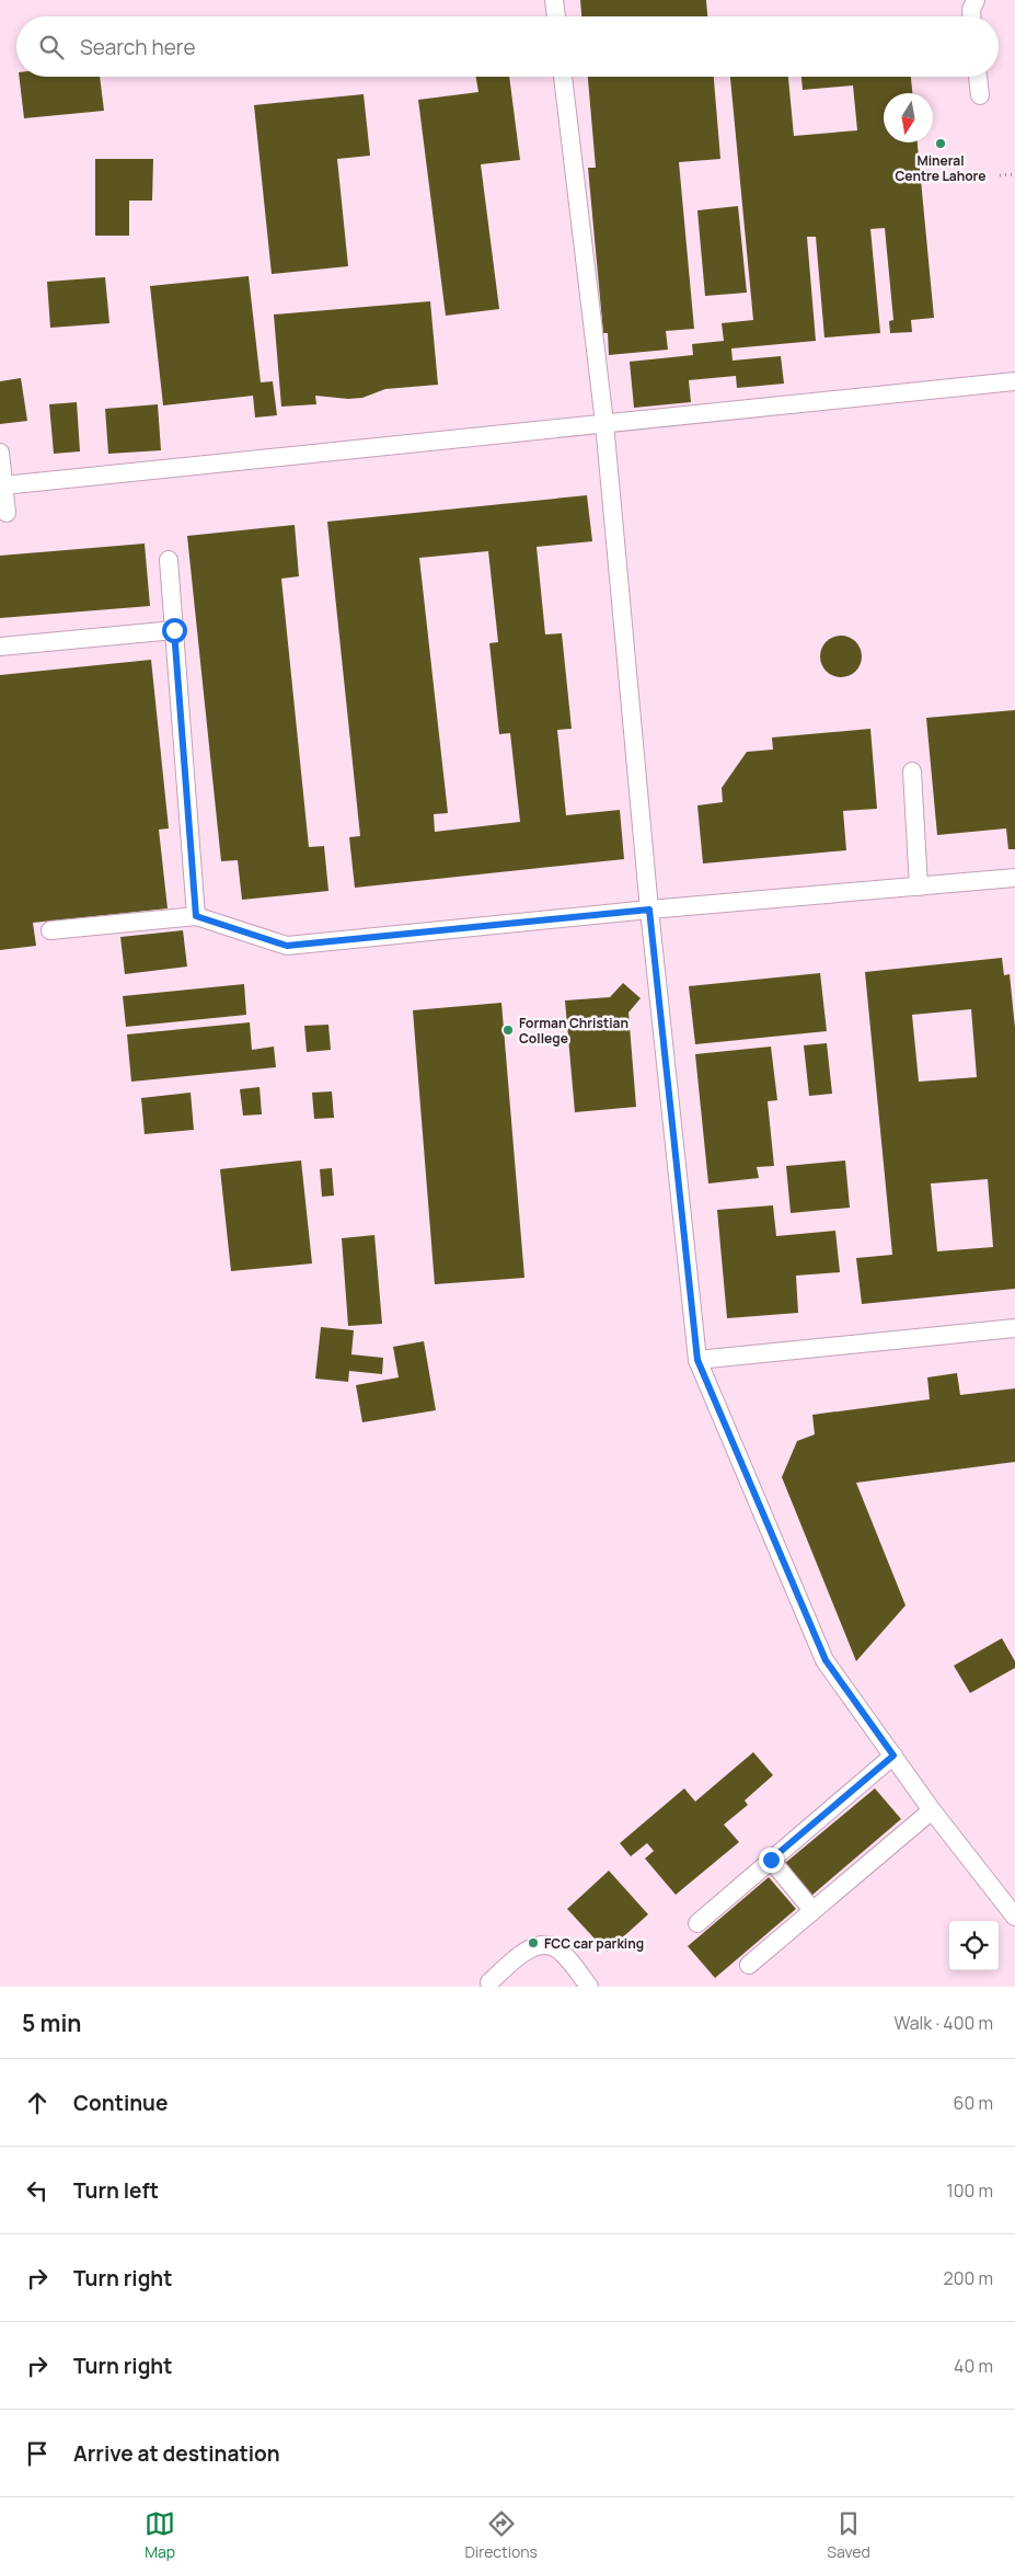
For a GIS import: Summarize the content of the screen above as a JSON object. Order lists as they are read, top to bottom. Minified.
{"places":["Mineral Centre Lahore","Forman Christian College","FCC car parking"],"north":"bottom","page":{"search":"Search here","heading":["5 min","Walk · 400 m"],"list":[["Continue","60 m"],["Turn left","100 m"],["Turn right","200 m"],["Turn right","40 m"],"Arrive at destination"],"nav":["Map","Directions","Saved"]}}
